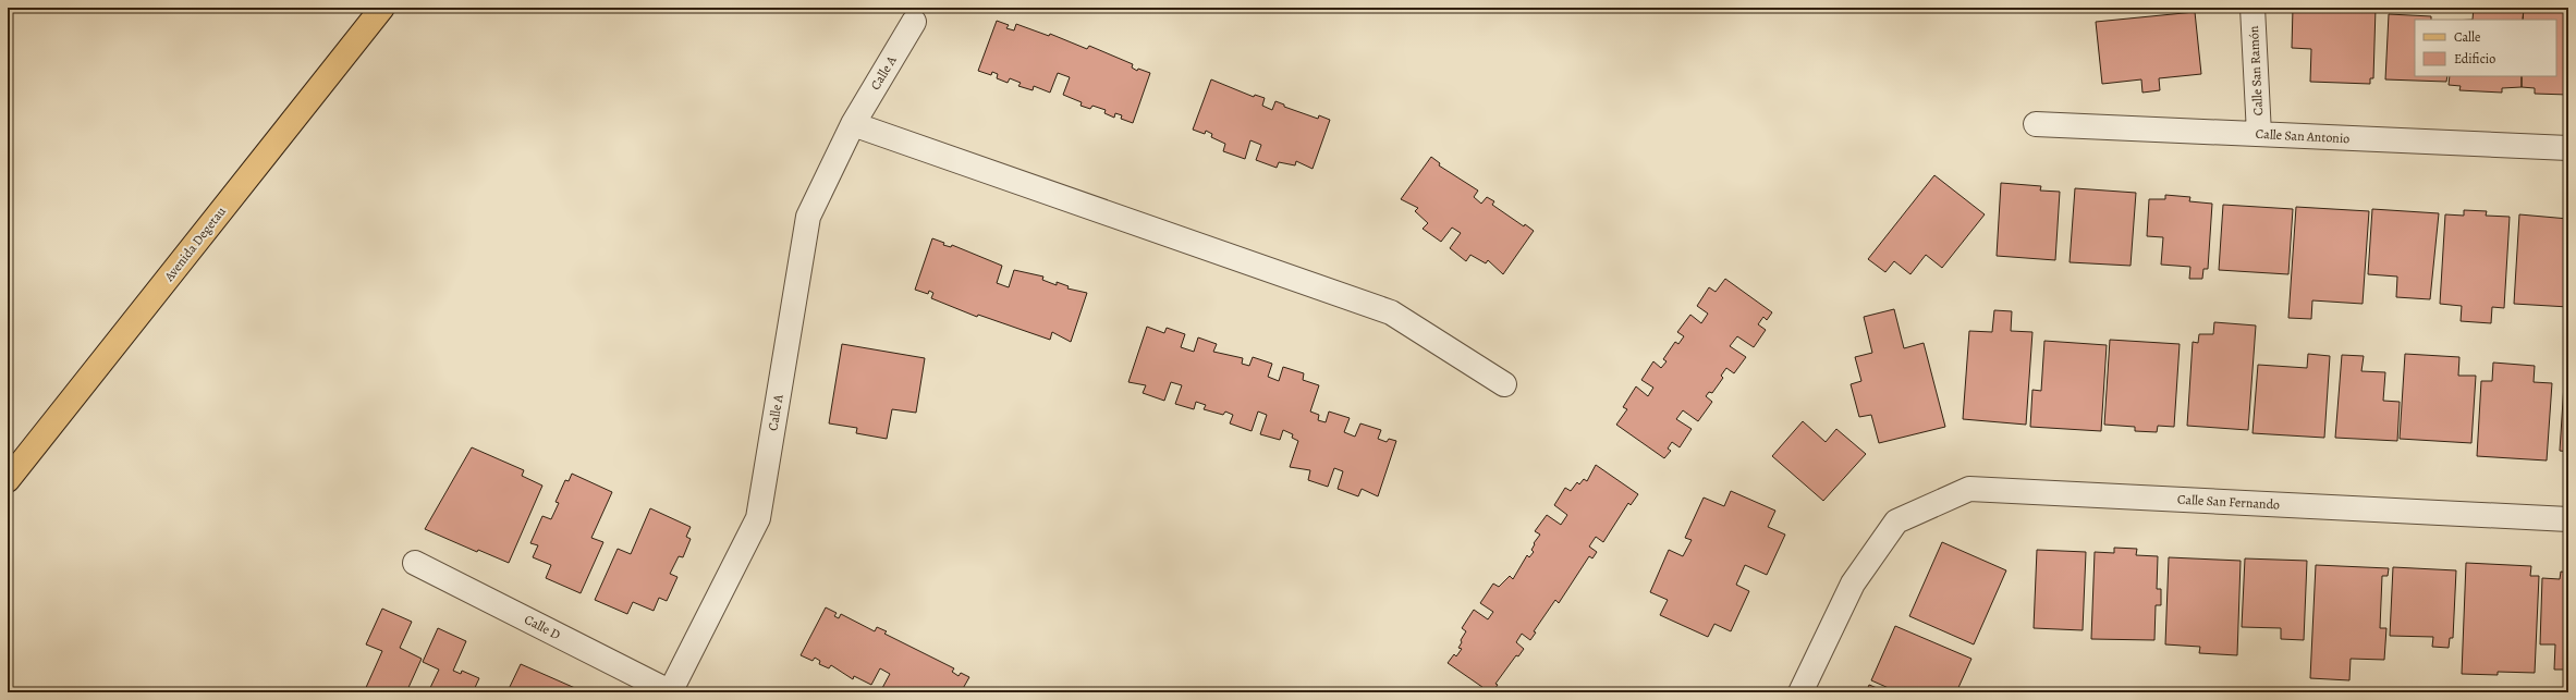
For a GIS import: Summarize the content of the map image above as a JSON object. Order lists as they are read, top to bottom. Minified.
{"streets":{"main road":["Avenida Degetau"],"street":["Calle San Ramón","Calle A","Calle San Antonio","Calle San Fernando","Calle D"]},"crossings":[["Calle San Ramón","Calle San Antonio"],["Calle A","Calle D"]],"legend":["Calle","Edificio"]}
